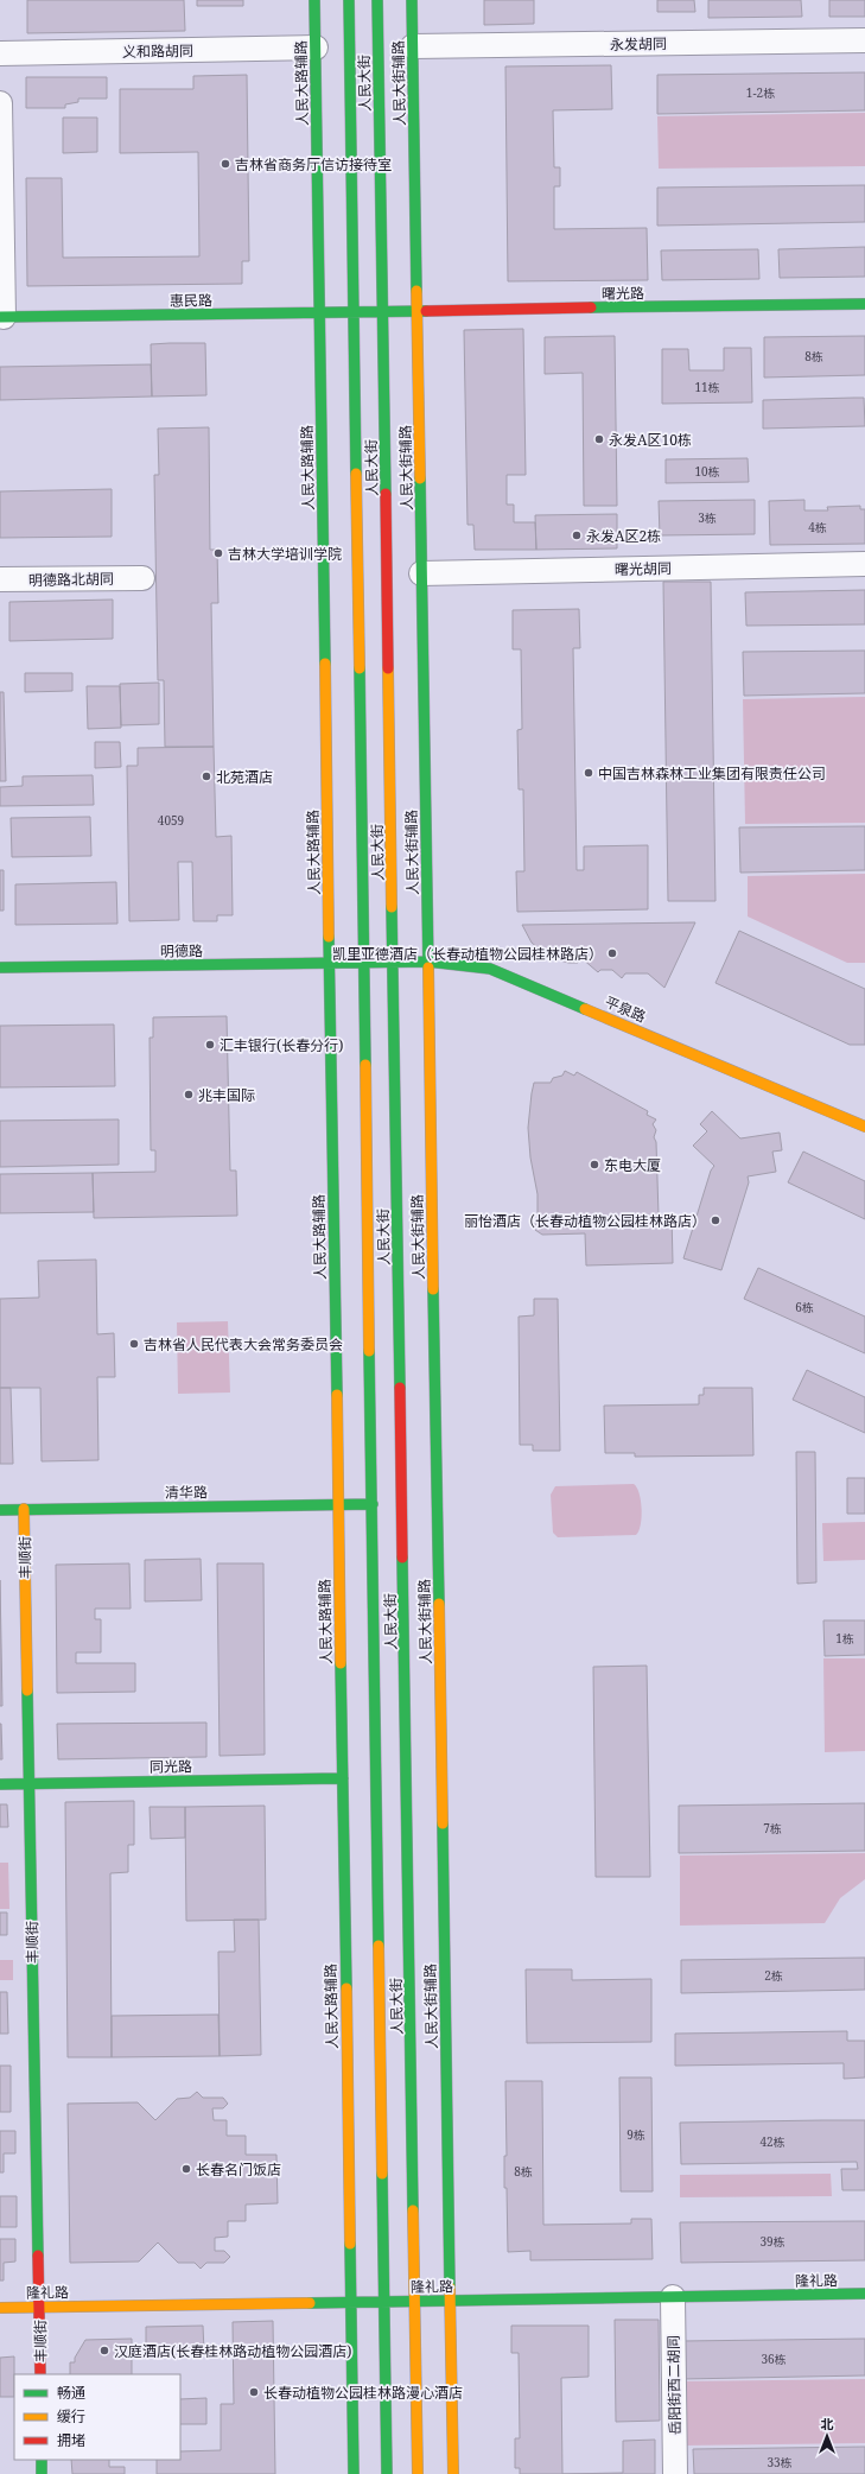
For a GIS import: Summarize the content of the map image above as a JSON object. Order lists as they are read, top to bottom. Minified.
{"streets":{"main road":["人民大路辅路","人民大街","人民大街辅路","曙光路","惠民路","明德路","平泉路","清华路","丰顺街","同光路","隆礼路"],"street":["永发胡同","义和路胡同","曙光胡同","明德路北胡同","岳阳街西二胡同"]},"crossings":[["永发胡同","人民大街辅路"],["义和路胡同","人民大路辅路"],["人民大路辅路","惠民路"],["人民大路辅路","明德路"],["人民大路辅路","清华路"],["人民大路辅路","同光路"],["人民大路辅路","隆礼路"],["人民大街","曙光路"],["人民大街","惠民路"],["人民大街","明德路"],["人民大街","平泉路"],["人民大街","清华路"],["人民大街","隆礼路"],["人民大街辅路","曙光路"],["人民大街辅路","曙光胡同"],["人民大街辅路","平泉路"],["人民大街辅路","隆礼路"],["曙光路","惠民路"],["明德路","平泉路"],["清华路","丰顺街"],["丰顺街","同光路"],["丰顺街","隆礼路"],["隆礼路","岳阳街西二胡同"]],"places":["吉林省商务厅信访接待室","永发A区10栋","永发A区2栋","吉林大学培训学院","中国吉林森林工业集团有限责任公司","北苑酒店","凯里亚德酒店（长春动植物公园桂林路店）","汇丰银行(长春分行)","兆丰国际","东电大厦","丽怡酒店（长春动植物公园桂林路店）","吉林省人民代表大会常务委员会","长春名门饭店","汉庭酒店(长春桂林路动植物公园酒店)","长春动植物公园桂林路漫心酒店"],"house_numbers":["1-2栋","8栋","11栋","10栋","3栋","4栋","4059","6栋","1栋","7栋","2栋","9栋","42栋","8栋","39栋","36栋","33栋"],"legend":["畅通","缓行","拥堵"],"north":"top"}
